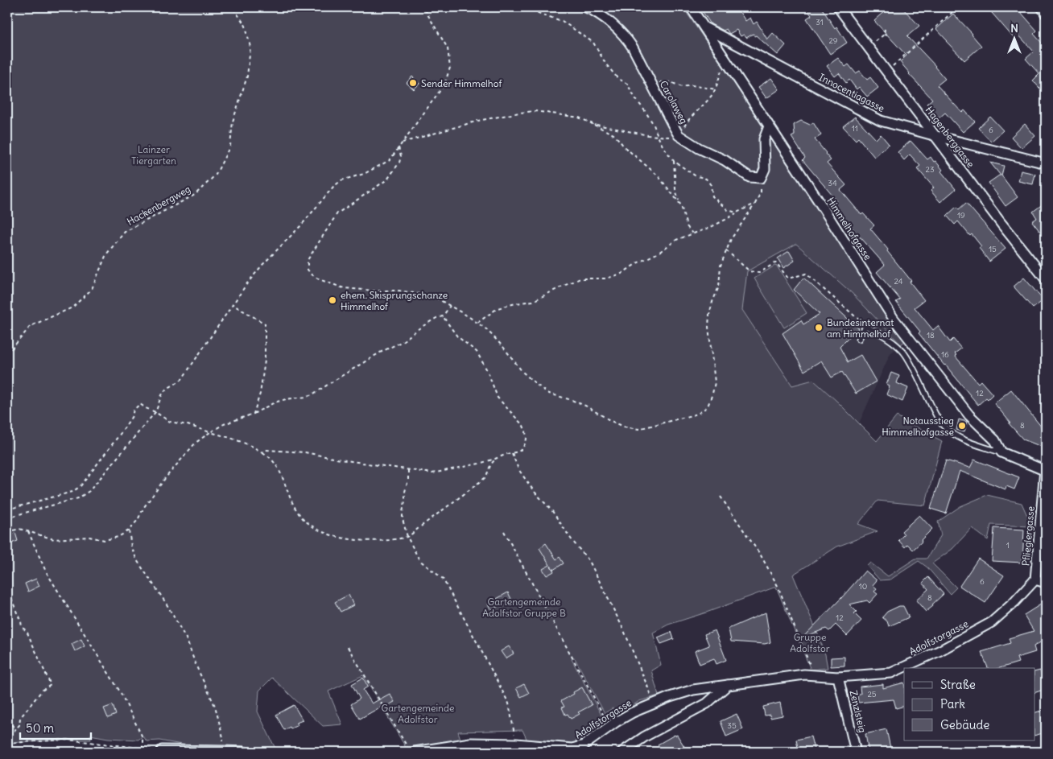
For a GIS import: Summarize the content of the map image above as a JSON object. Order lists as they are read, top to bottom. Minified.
{"streets":{"street":["Innocentiagasse","Carolaweg","Hagenberggasse","Himmelhofgasse","Pflieglergasse","Adolfstorgasse","Zenzlsteig"],"path":["Hackenbergweg"]},"crossings":[["Innocentiagasse","Hagenberggasse"],["Innocentiagasse","Himmelhofgasse"],["Pflieglergasse","Adolfstorgasse"],["Adolfstorgasse","Zenzlsteig"]],"parks":["Lainzer Tiergarten","Gartengemeinde Adolfstor Gruppe B","Gruppe Adolfstor","Gartengemeinde Adolfstor"],"places":["Sender Himmelhof","ehem. Skisprungschanze Himmelhof","Bundesinternat am Himmelhof","Notausstieg Himmelhofgasse"],"house_numbers":["31","29","11","6","23","34","19","15","24","18","16","12","8","1","6","10","8","12","25","35"],"legend":["Straße","Park","Gebäude"],"scale_bar":"50 m","north":"top"}
